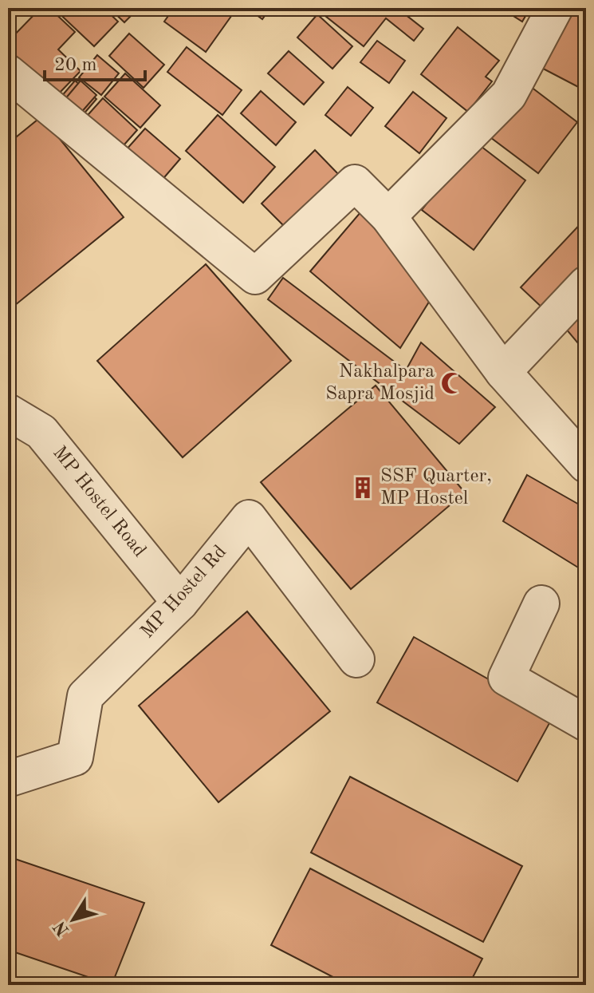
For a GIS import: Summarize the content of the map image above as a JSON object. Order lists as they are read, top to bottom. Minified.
{"streets":{"street":["MP Hostel Road","MP Hostel Rd"]},"crossings":[["MP Hostel Road","MP Hostel Rd"]],"places":{"mosque":["Nakhalpara Sapra Mosjid"],"building":["SSF Quarter, MP Hostel"]},"scale_bar":"20 m","north":"bottom left"}
